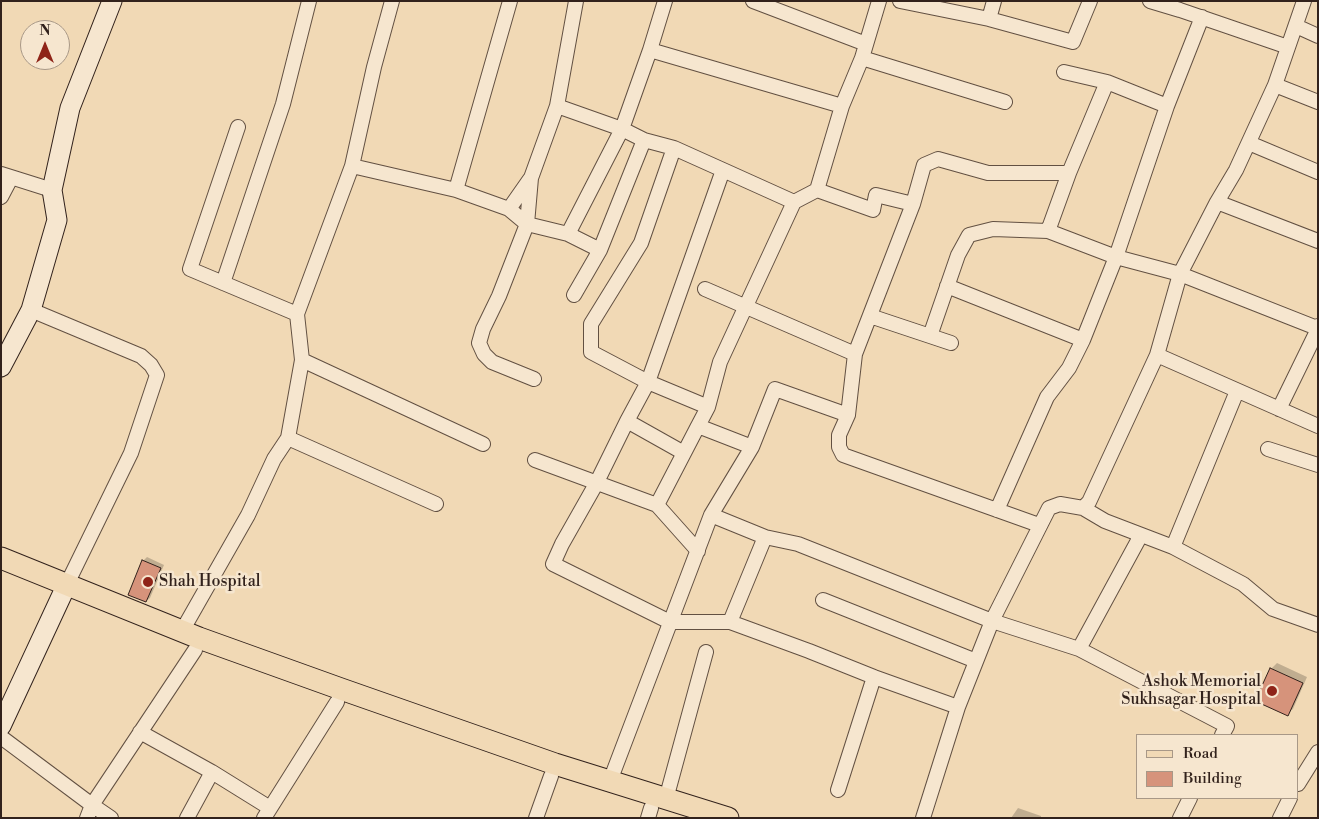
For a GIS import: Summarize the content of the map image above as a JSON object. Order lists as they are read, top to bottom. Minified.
{"places":["Shah Hospital","Ashok Memorial Sukhsagar Hospital"],"legend":["Road","Building"],"north":"top"}
